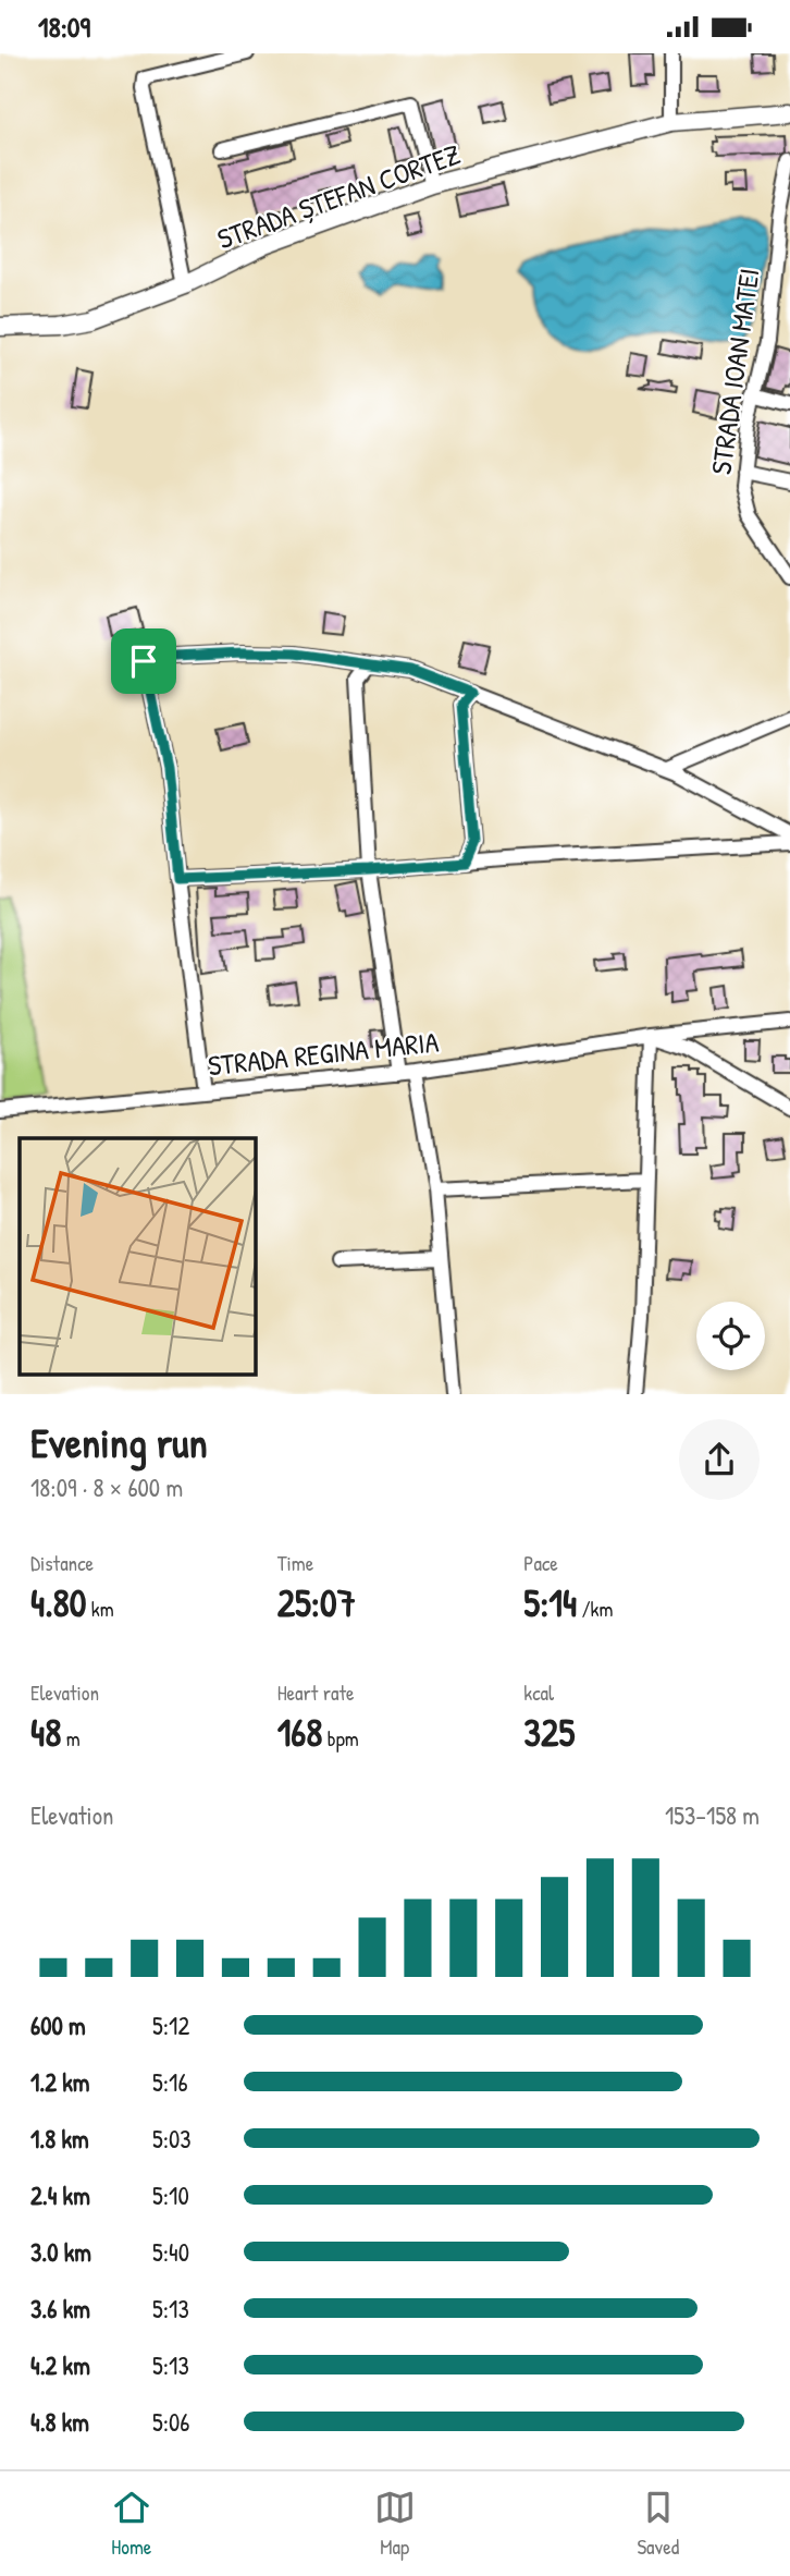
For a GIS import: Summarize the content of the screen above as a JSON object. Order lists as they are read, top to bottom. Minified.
{"streets":{"street":["STRADA ȘTEFAN CORTEZ","STRADA IOAN MATEI","STRADA REGINA MARIA"]},"page":{"status":"18:09","heading":["Evening run","18:09 · 8 × 600 m"],"stats":[["Distance","4.80 km"],["Time","25:07"],["Pace","5:14 /km"],["Elevation","48 m"],["Heart rate","168 bpm"],["kcal","325"]],"chart":["Elevation","153–158 m"],"list":[{"name":"600 m","note":"5:12"},{"name":"1.2 km","note":"5:16"},{"name":"1.8 km","note":"5:03"},{"name":"2.4 km","note":"5:10"},{"name":"3.0 km","note":"5:40"},{"name":"3.6 km","note":"5:13"},{"name":"4.2 km","note":"5:13"},{"name":"4.8 km","note":"5:06"}],"tabs":["Home","Map","Saved"]}}
